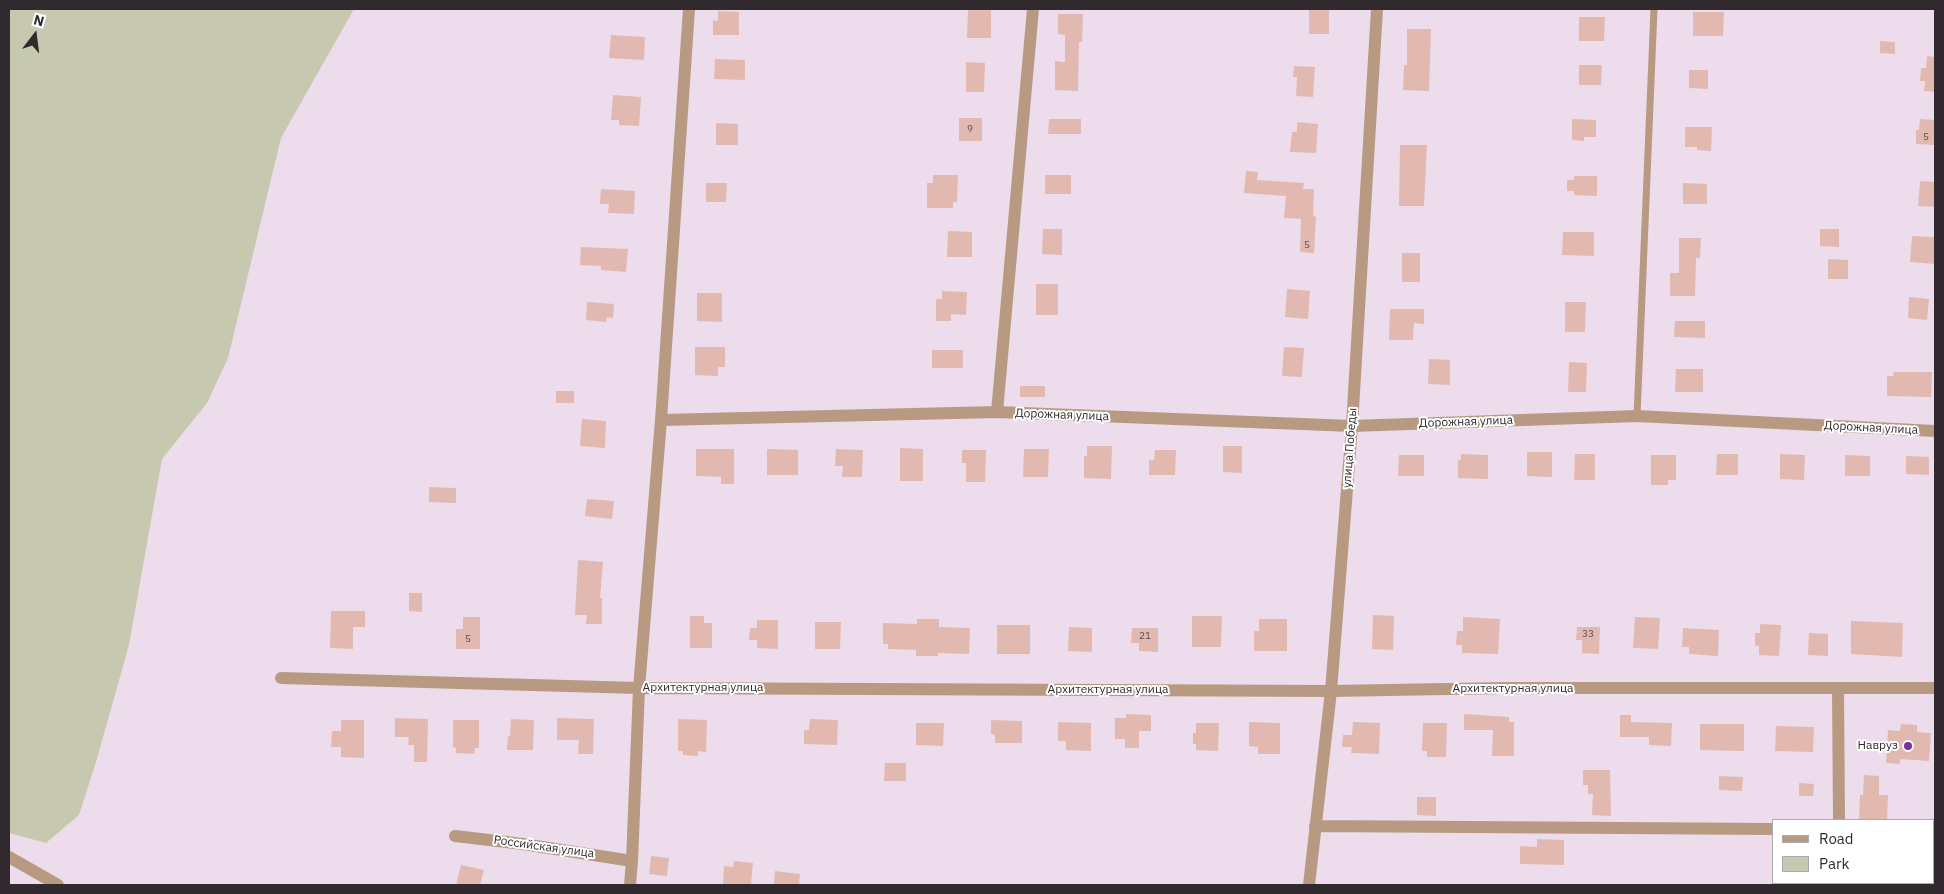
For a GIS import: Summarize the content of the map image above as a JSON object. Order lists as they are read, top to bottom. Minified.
{"streets":{"street":["Дорожная улица","улица Победы","Архитектурная улица","Российская улица"]},"crossings":[["Дорожная улица","улица Победы"],["улица Победы","Архитектурная улица"]],"places":["Навруз"],"house_numbers":["9","5","5","33","21","5"],"legend":["Road","Park"],"north":"top"}
